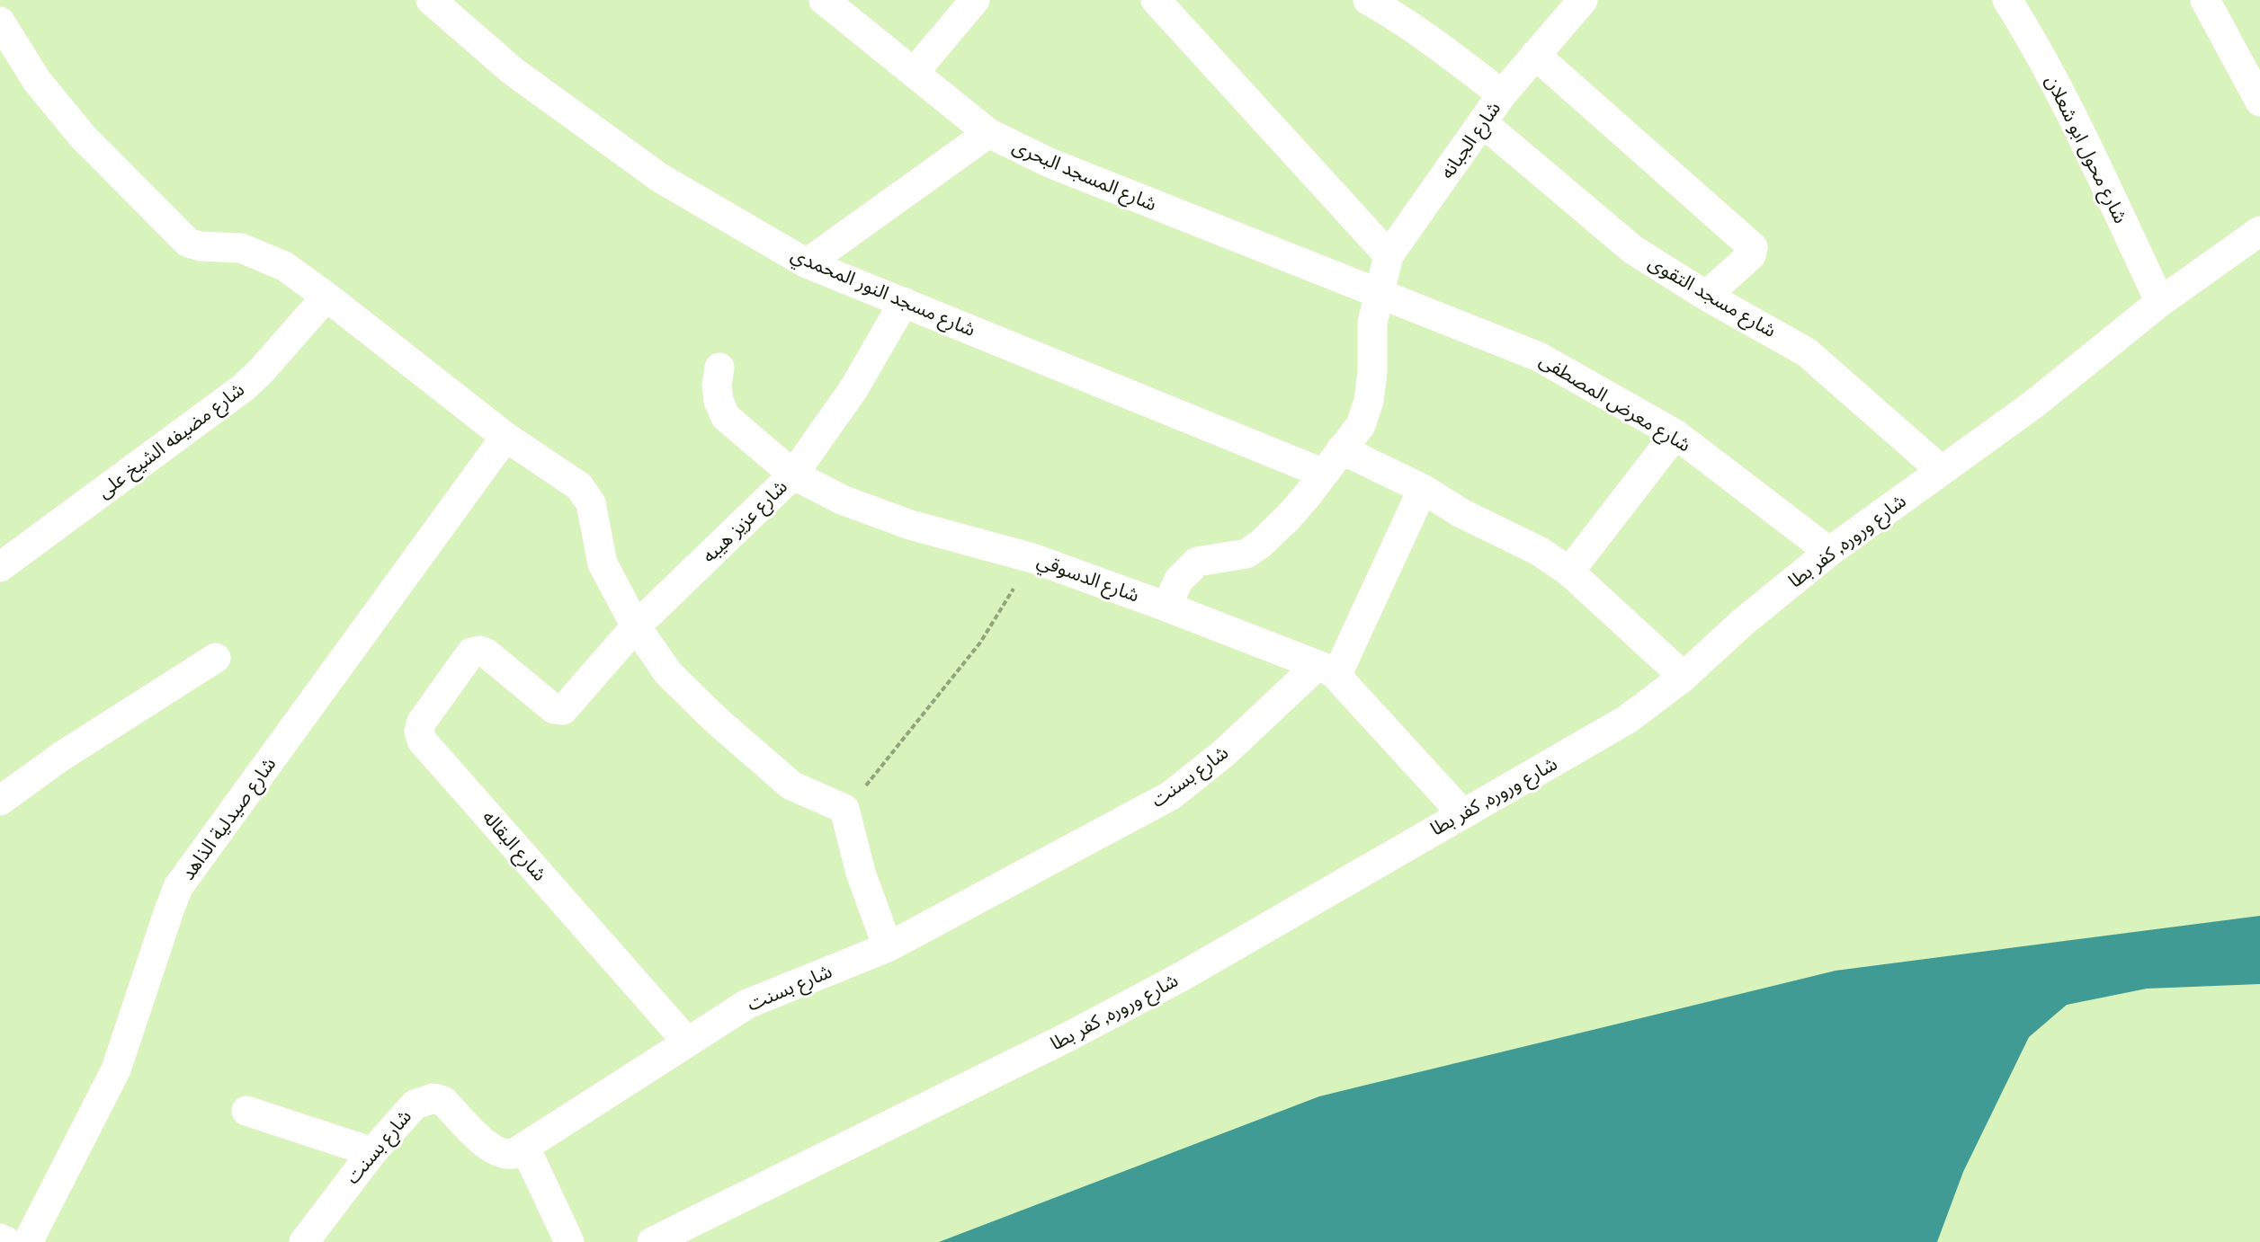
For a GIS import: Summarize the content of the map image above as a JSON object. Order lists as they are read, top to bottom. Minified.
{"streets":{"street":["شارع الجبانه","شارع محول ابو شعلان","شارع المسجد البحرى","شارع مسجد النور المحمدي","شارع مسجد التقوى","شارع معرض المصطفى","شارع مضيفه الشيخ على","شارع عزيز هيبه","شارع وروره, كفر بطا","شارع الدسوقي","شارع بسنت","شارع صيدلية الذاهد","شارع البقاله"]},"crossings":[["شارع الجبانه","شارع المسجد البحرى"],["شارع الجبانه","شارع مسجد النور المحمدي"],["شارع الجبانه","شارع مسجد التقوى"],["شارع الجبانه","شارع معرض المصطفى"],["شارع الجبانه","شارع الدسوقي"],["شارع محول ابو شعلان","شارع وروره, كفر بطا"],["شارع المسجد البحرى","شارع معرض المصطفى"],["شارع مسجد النور المحمدي","شارع عزيز هيبه"],["شارع مسجد التقوى","شارع وروره, كفر بطا"],["شارع معرض المصطفى","شارع وروره, كفر بطا"],["شارع عزيز هيبه","شارع الدسوقي"],["شارع عزيز هيبه","شارع البقاله"],["شارع وروره, كفر بطا","شارع الدسوقي"],["شارع الدسوقي","شارع بسنت"],["شارع بسنت","شارع البقاله"]]}
